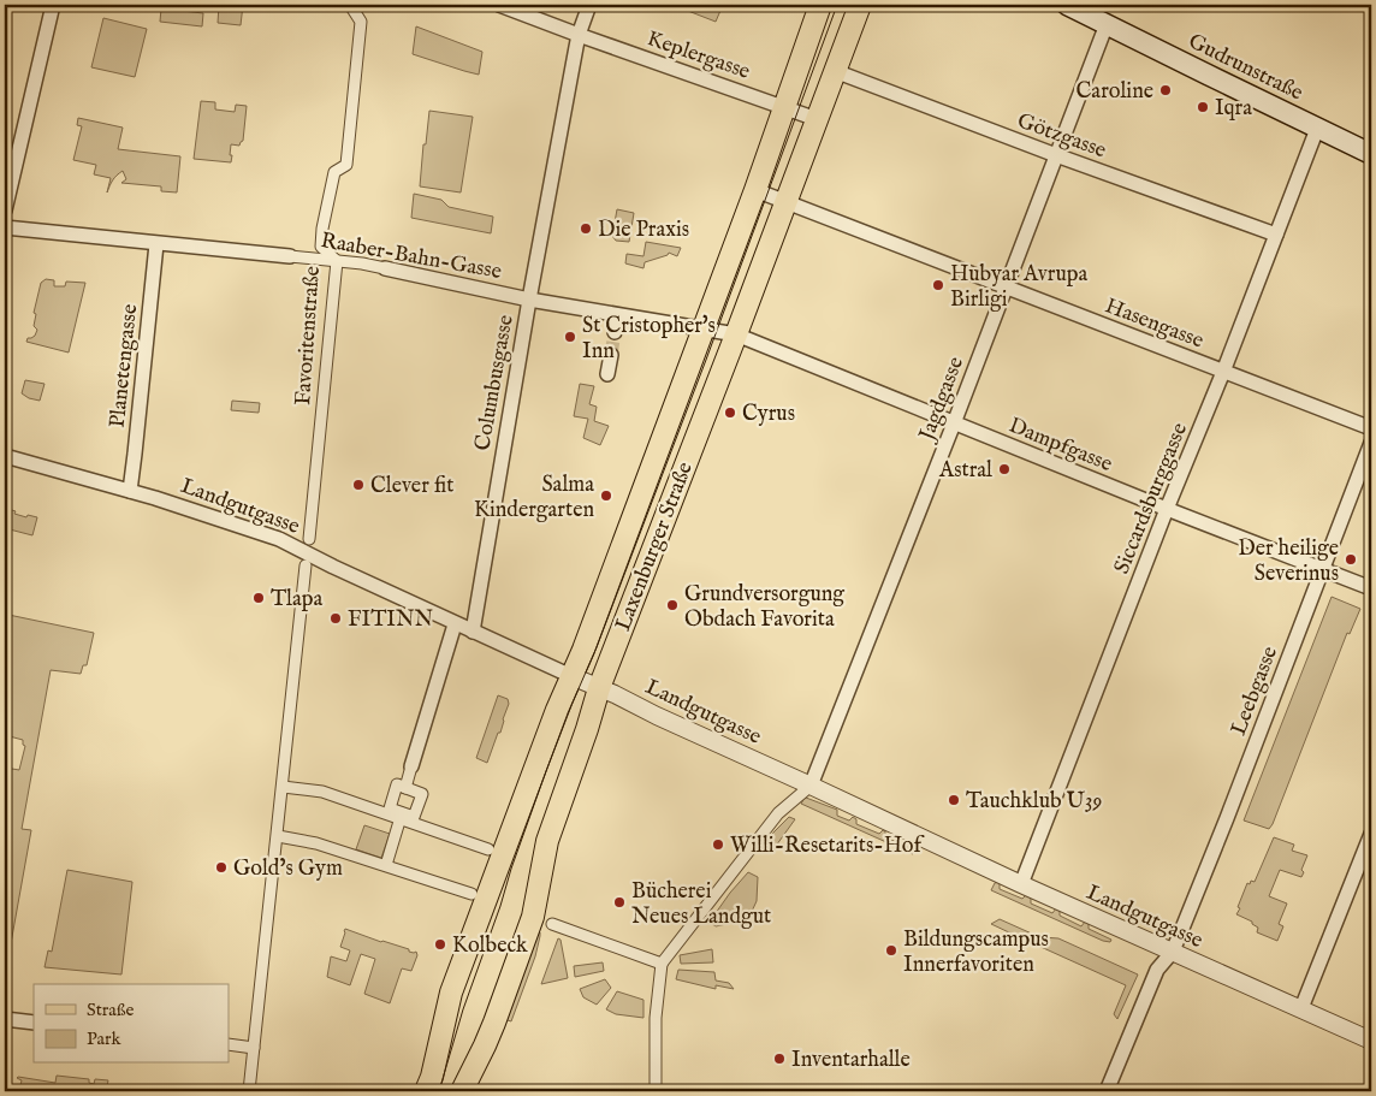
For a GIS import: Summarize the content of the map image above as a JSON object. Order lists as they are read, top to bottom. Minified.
{"streets":{"main road":["Gudrunstraße","Laxenburger Straße"],"street":["Keplergasse","Götzgasse","Raaber-Bahn-Gasse","Hasengasse","Favoritenstraße","Planetengasse","Columbusgasse","Jagdgasse","Dampfgasse","Siccardsburggasse","Landgutgasse","Leebgasse"]},"crossings":[["Keplergasse","Columbusgasse"],["Keplergasse","Laxenburger Straße"],["Gudrunstraße","Jagdgasse"],["Gudrunstraße","Siccardsburggasse"],["Götzgasse","Jagdgasse"],["Götzgasse","Siccardsburggasse"],["Götzgasse","Laxenburger Straße"],["Raaber-Bahn-Gasse","Favoritenstraße"],["Raaber-Bahn-Gasse","Planetengasse"],["Raaber-Bahn-Gasse","Columbusgasse"],["Raaber-Bahn-Gasse","Dampfgasse"],["Raaber-Bahn-Gasse","Laxenburger Straße"],["Hasengasse","Jagdgasse"],["Hasengasse","Siccardsburggasse"],["Hasengasse","Laxenburger Straße"],["Planetengasse","Landgutgasse"],["Columbusgasse","Landgutgasse"],["Jagdgasse","Dampfgasse"],["Jagdgasse","Landgutgasse"],["Dampfgasse","Siccardsburggasse"],["Dampfgasse","Laxenburger Straße"],["Dampfgasse","Leebgasse"],["Siccardsburggasse","Landgutgasse"],["Landgutgasse","Laxenburger Straße"],["Landgutgasse","Leebgasse"]],"places":["Caroline","Iqra","Die Praxis","Hubyar Avrupa Birligi","St Cristopher's Inn","Cyrus","Astral","Clever fit","Salma Kindergarten","Der heilige Severinus","Tlapa","Grundversorgung Obdach Favorita","FITINN","Tauchklub U39","Willi-Resetarits-Hof","Gold’s Gym","Bücherei Neues Landgut","Kolbeck","Bildungscampus Innerfavoriten","Inventarhalle"],"legend":["Straße","Park"]}
